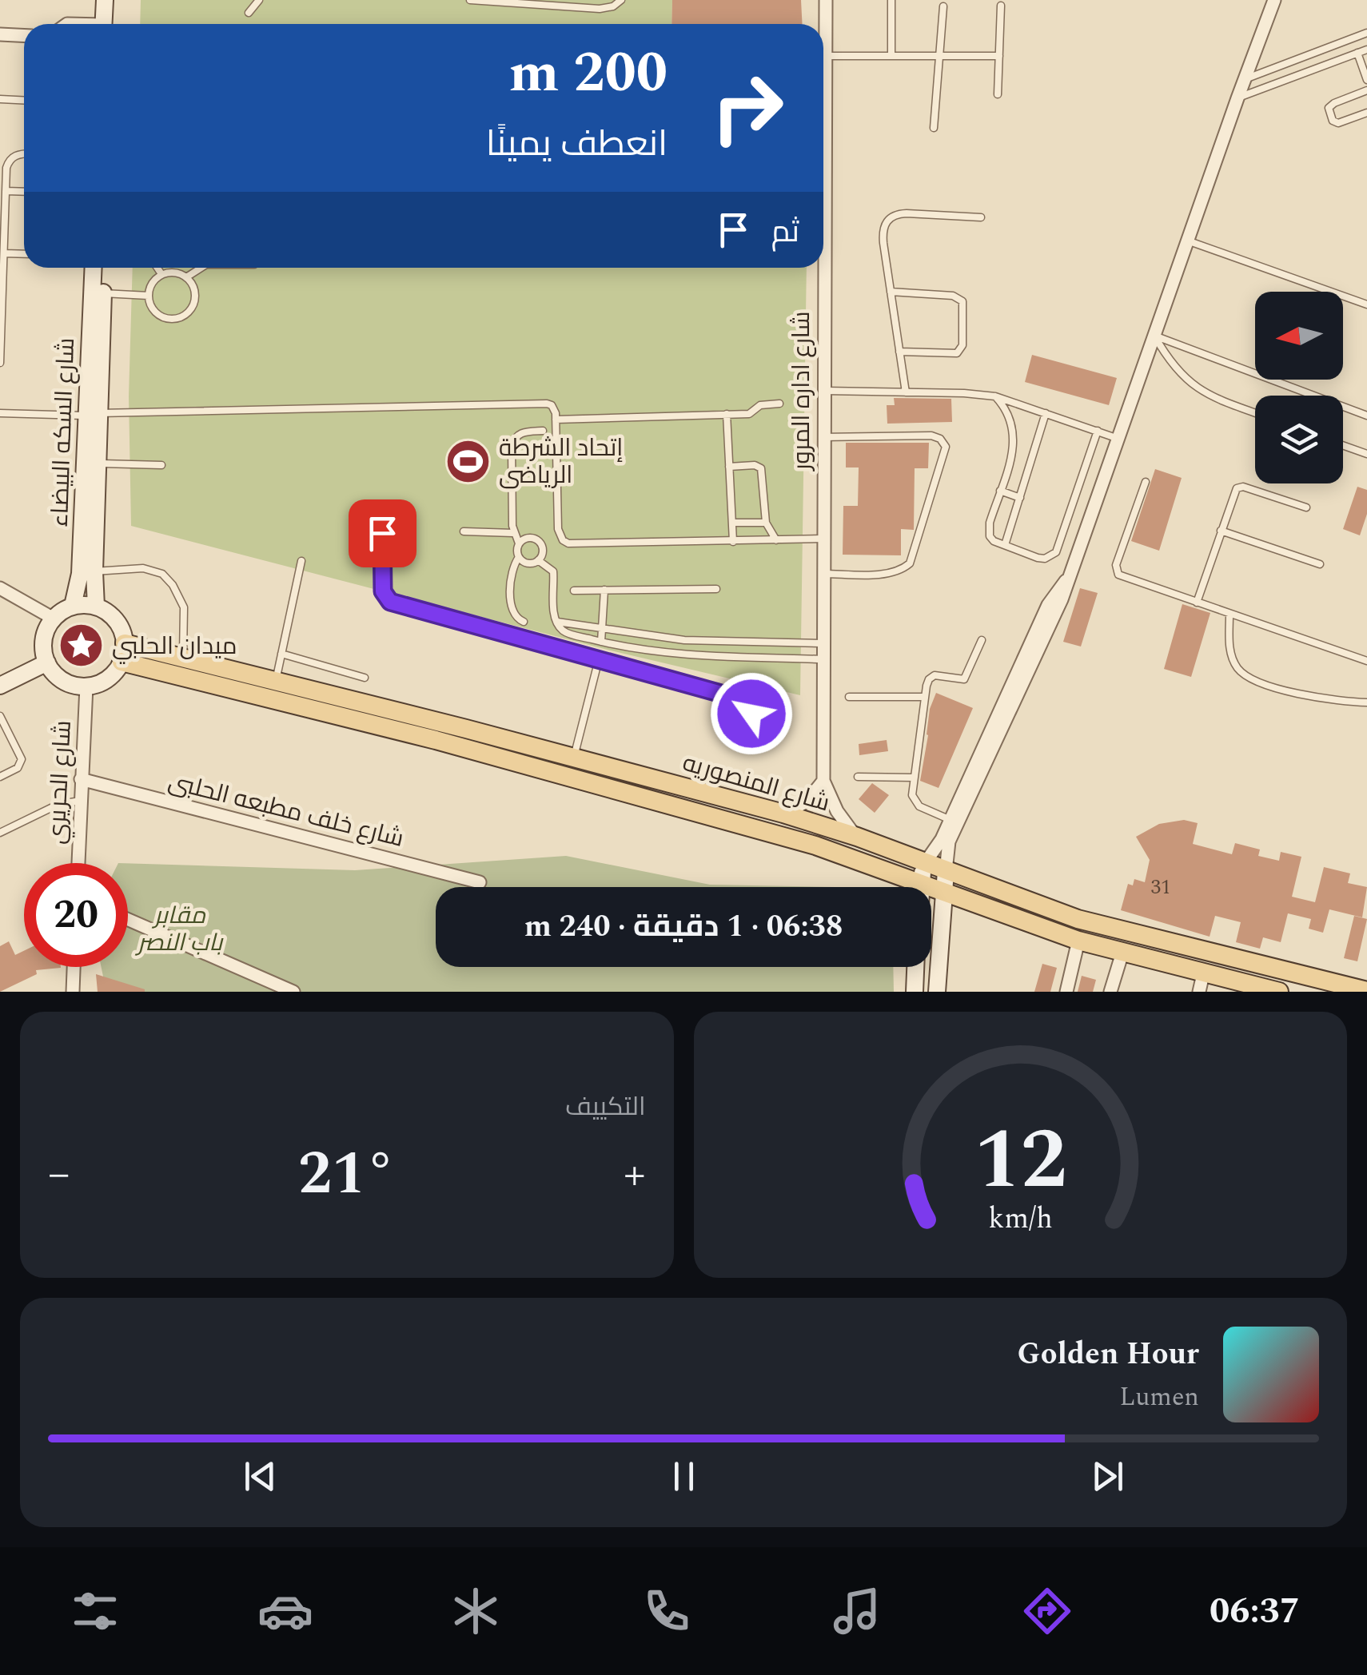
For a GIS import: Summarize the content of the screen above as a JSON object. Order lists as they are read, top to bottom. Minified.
{"streets":{"main road":["شارع المنصوريه"],"street":["شارع اداره المرور","شارع السكه البيضاء","شارع الحريري","شارع خلف مطبعه الحلبى"]},"crossings":[["شارع اداره المرور","شارع المنصوريه"],["شارع السكه البيضاء","شارع الحريري"],["شارع السكه البيضاء","شارع المنصوريه"],["شارع الحريري","شارع المنصوريه"],["شارع الحريري","شارع خلف مطبعه الحلبى"]],"parks":["مقابر باب النصر"],"places":{"sports":["إتحاد الشرطة الرياضى"],"place":["ميدان الحلبي"]},"house_numbers":["31"],"north":"left","page":{"turn":["200 m","انعطف يمينًا"],"then":"ثم","limit":"20","trip":"06:38 · 1 دقيقة · 240 m","tile":"التكييف","heat":["−","21°","+"],"song":["Golden Hour","Lumen"],"tabs":"06:37","gauge":["12","km/h"]}}
